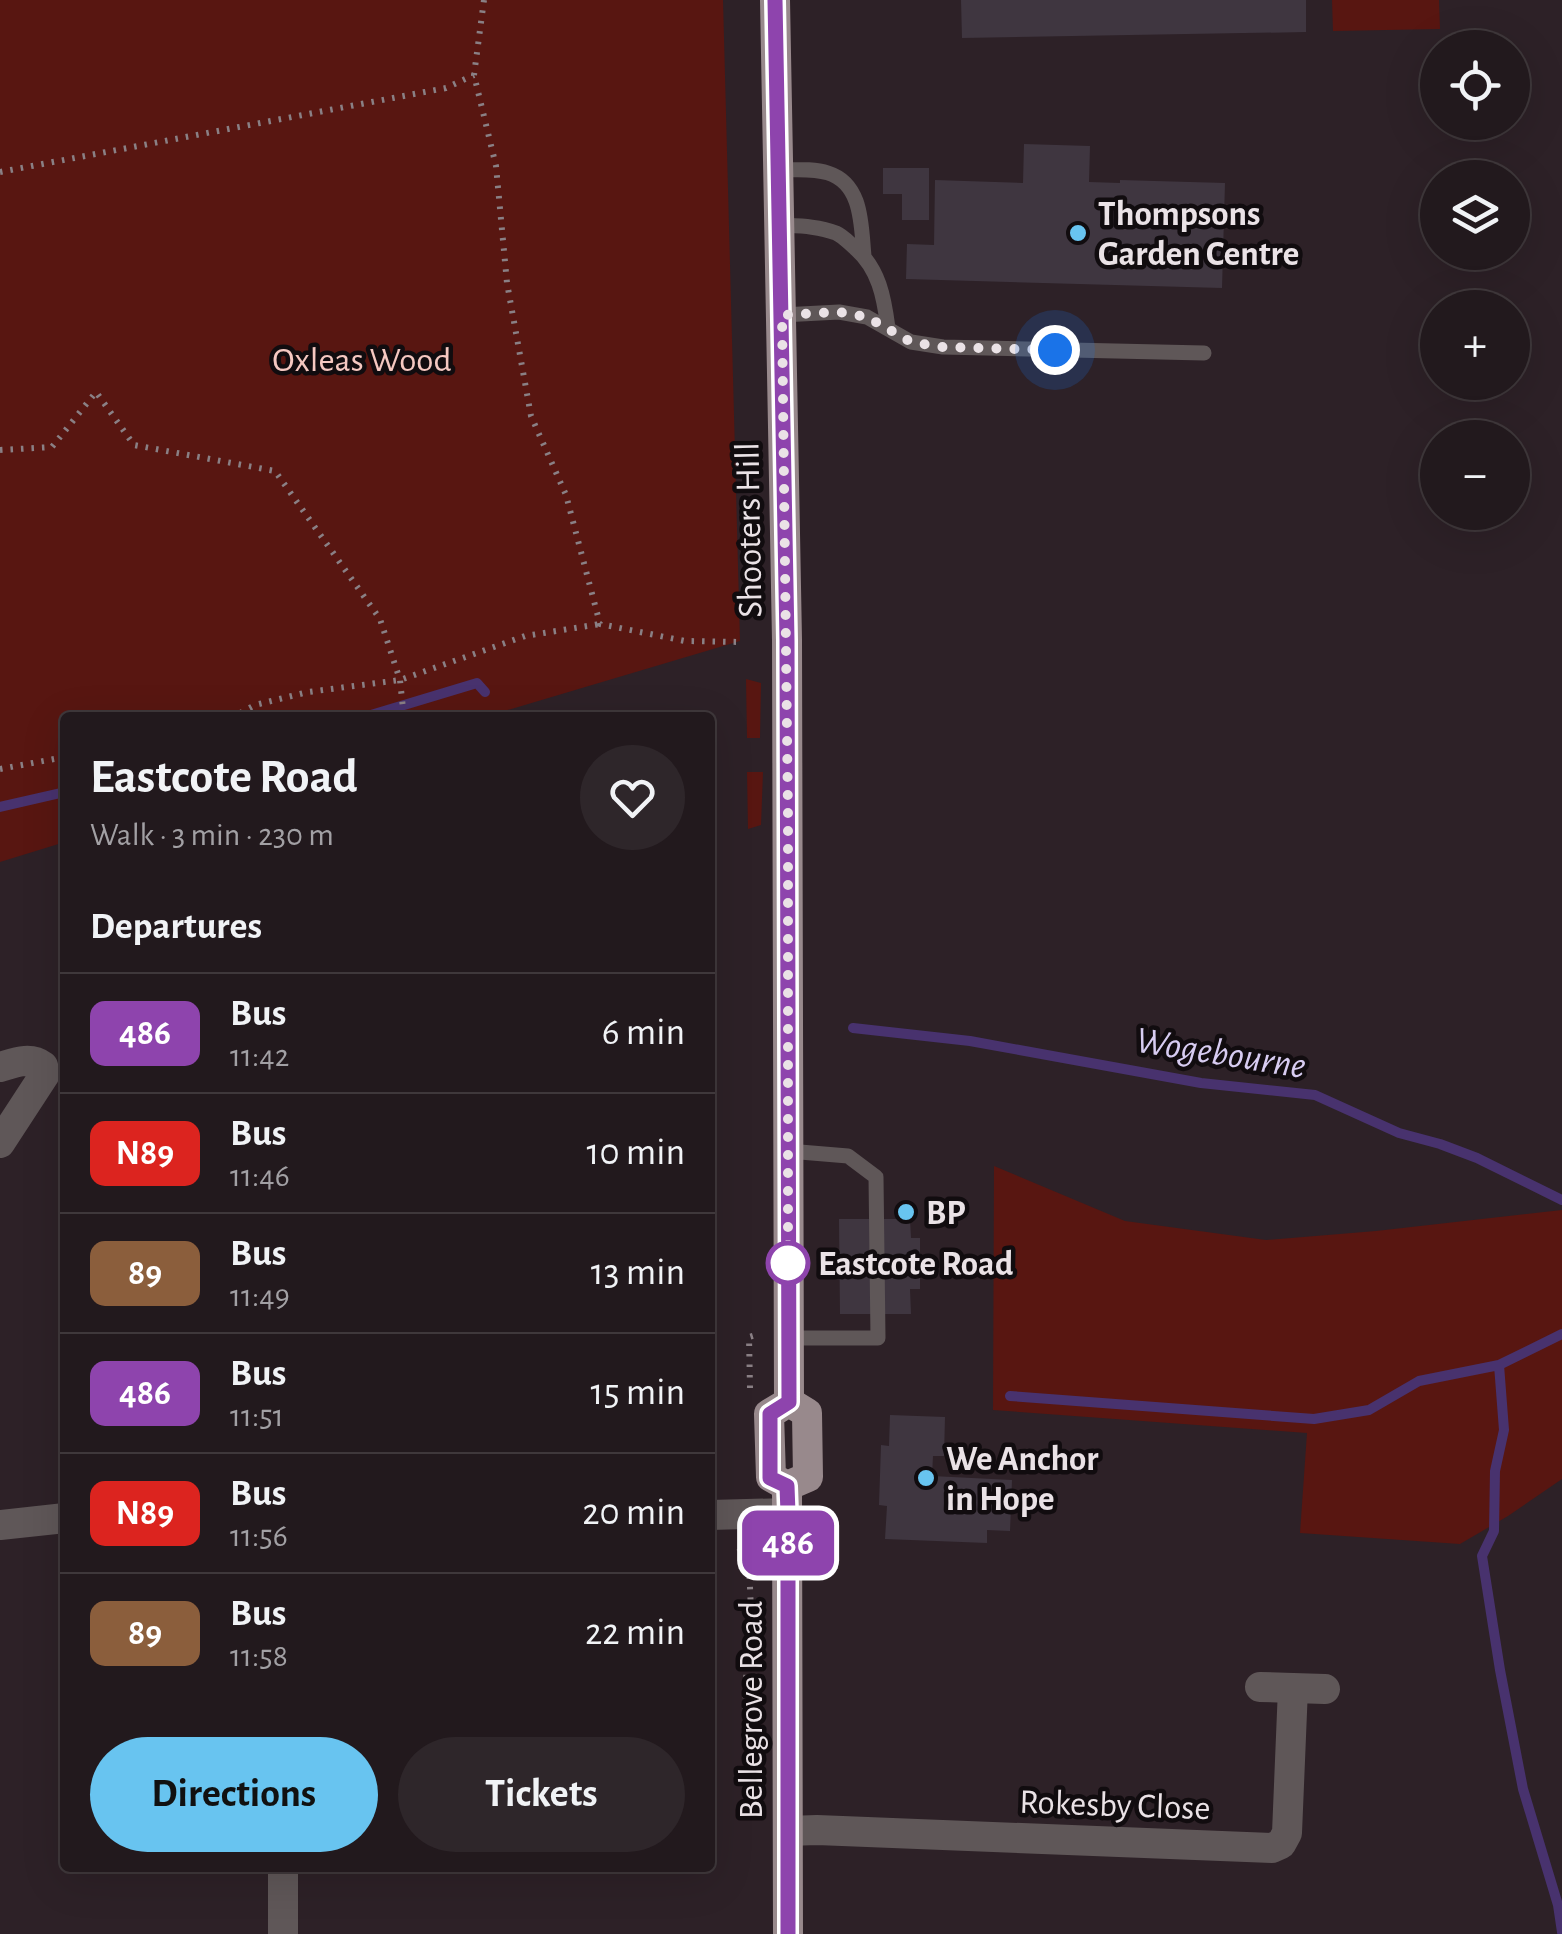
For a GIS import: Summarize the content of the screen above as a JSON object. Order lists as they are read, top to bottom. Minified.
{"streets":{"main road":["Shooters Hill","Bellegrove Road"],"street":["Rokesby Close"]},"crossings":[["Shooters Hill","Bellegrove Road"],["Bellegrove Road","Rokesby Close"]],"water":["Wogebourne"],"parks":["Oxleas Wood"],"places":["Thompsons Garden Centre","BP","Eastcote Road","We Anchor in Hope"],"lines":["bus line 486"],"page":{"on_map":"486","map_buttons":["+","−"],"heading":[["Eastcote Road","Walk · 3 min · 230 m"],"Departures"],"list":[{"mark":"486","name":"Bus","note":"11:42","value":"6 min"},{"mark":"N89","name":"Bus","note":"11:46","value":"10 min"},{"mark":"89","name":"Bus","note":"11:49","value":"13 min"},{"mark":"486","name":"Bus","note":"11:51","value":"15 min"},{"mark":"N89","name":"Bus","note":"11:56","value":"20 min"},{"mark":"89","name":"Bus","note":"11:58","value":"22 min"}],"buttons":["Directions","Tickets"]}}
